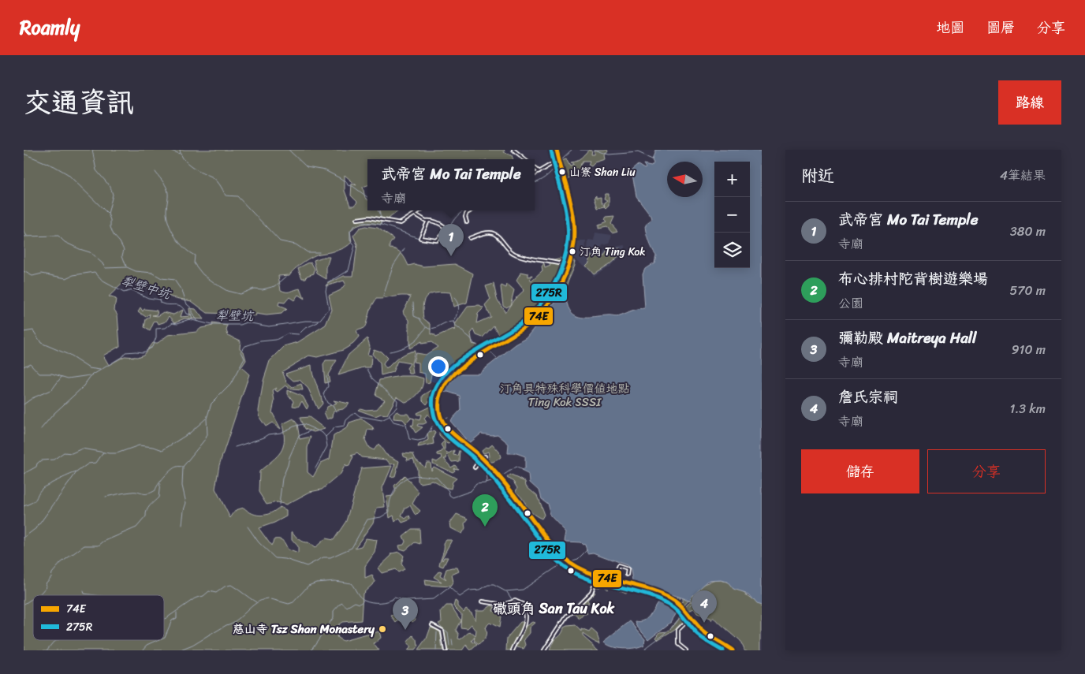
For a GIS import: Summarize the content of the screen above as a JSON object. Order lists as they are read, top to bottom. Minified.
{"districts":["䃟頭角 San Tau Kok"],"water":["犁壁中坑","犁壁坑"],"parks":["汀角具特殊科學價值地點 Ting Kok SSSI"],"places":["山寮 Shan Liu","汀角 Ting Kok","慈山寺 Tsz Shan Monastery"],"lines":["transit line 74E","transit line 275R"],"legend":["74E","275R"],"north":"left","page":{"header":"Roamly","nav":["地圖","圖層","分享"],"title":"交通資訊","buttons":["路線",["儲存","分享"]],"heading":["附近","4筆結果"],"popup":["武帝宮 Mo Tai Temple","寺廟"],"map_buttons":["+","−"],"list":[{"mark":"1","name":"武帝宮 Mo Tai Temple","note":"寺廟","value":"380 m"},{"mark":"2","name":"布心排村陀背樹遊樂場","note":"公園","value":"570 m"},{"mark":"3","name":"彌勒殿 Maitreya Hall","note":"寺廟","value":"910 m"},{"mark":"4","name":"詹氏宗祠","note":"寺廟","value":"1.3 km"}],"pins":["1","2","4","3"]}}
